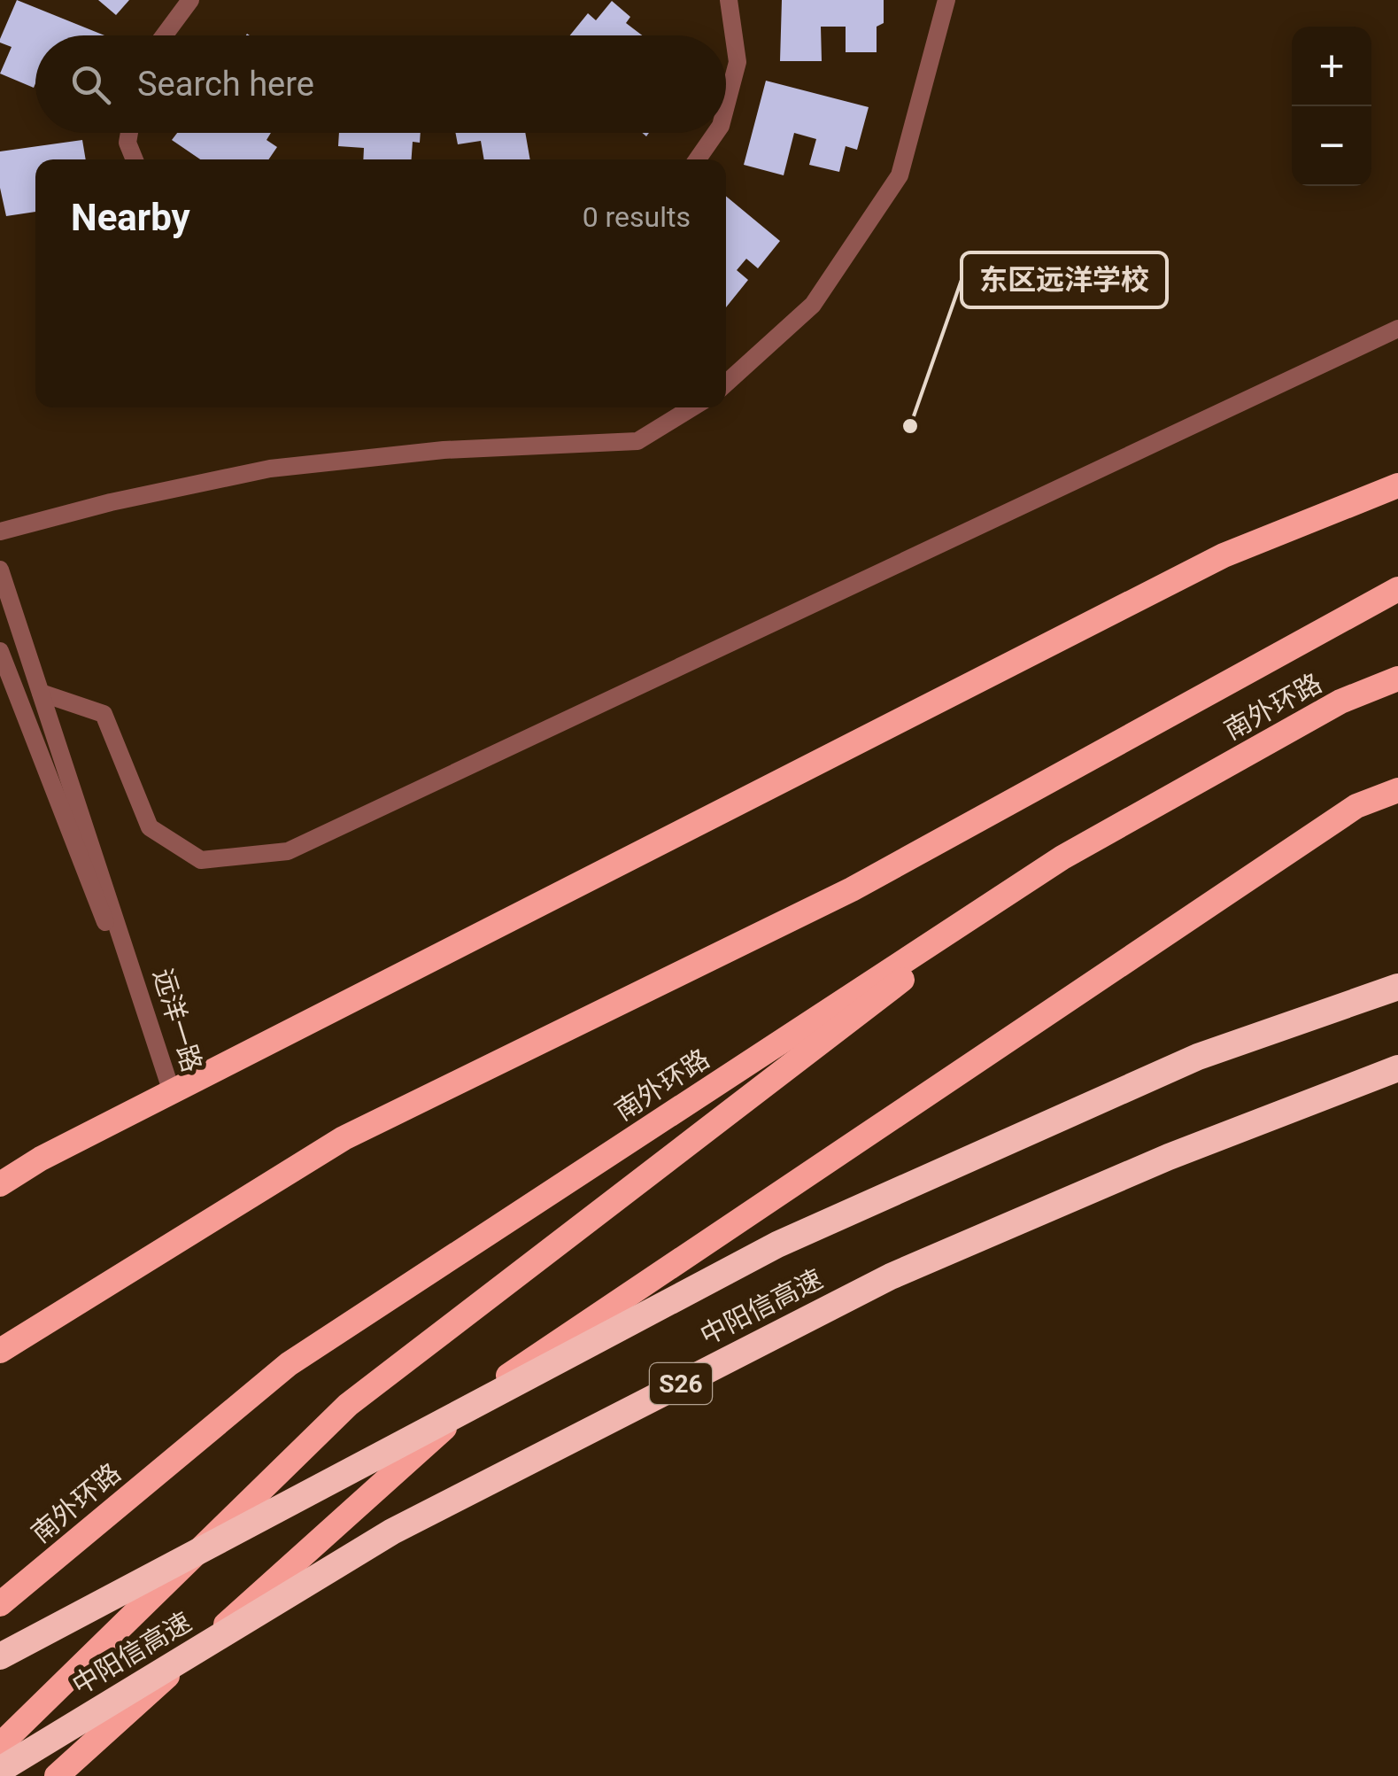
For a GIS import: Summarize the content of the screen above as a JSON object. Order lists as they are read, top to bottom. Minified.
{"streets":{"highway":["南外环路","中阳信高速","S26"],"street":["远洋一路"]},"places":["东区远洋学校"],"page":{"map_buttons":["+","−"],"search":"Search here","heading":["Nearby","0 results"]}}
